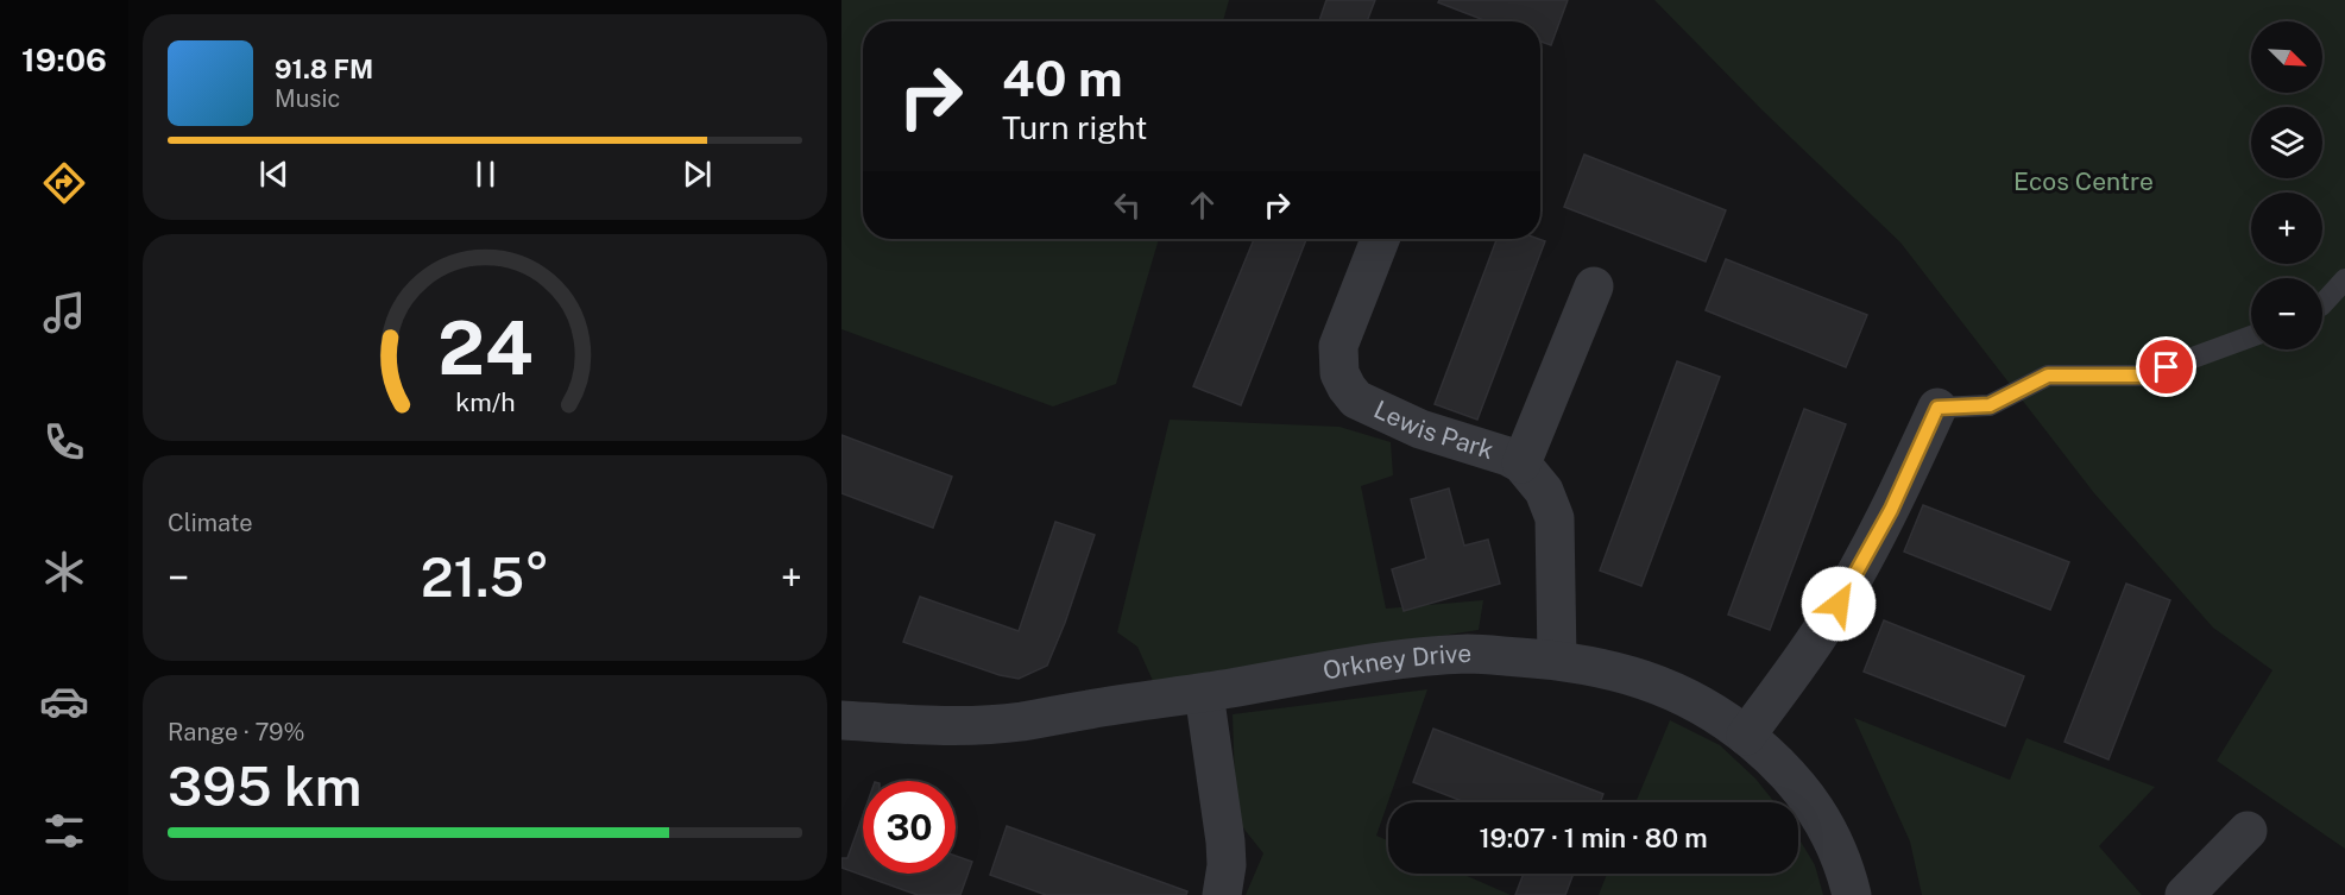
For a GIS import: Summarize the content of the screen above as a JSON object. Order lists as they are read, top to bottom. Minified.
{"streets":{"street":["Lewis Park","Orkney Drive"]},"crossings":[["Lewis Park","Orkney Drive"]],"parks":["Ecos Centre"],"north":"bottom right","page":{"tabs":"19:06","map_buttons":["+","−"],"turn":["40 m","Turn right"],"song":["91.8 FM","Music"],"tile":["Climate",["Range · 79%","395 km"]],"heat":["−","21.5°","+"],"limit":"30","trip":"19:07 · 1 min · 80 m","gauge":["24","km/h"]}}
